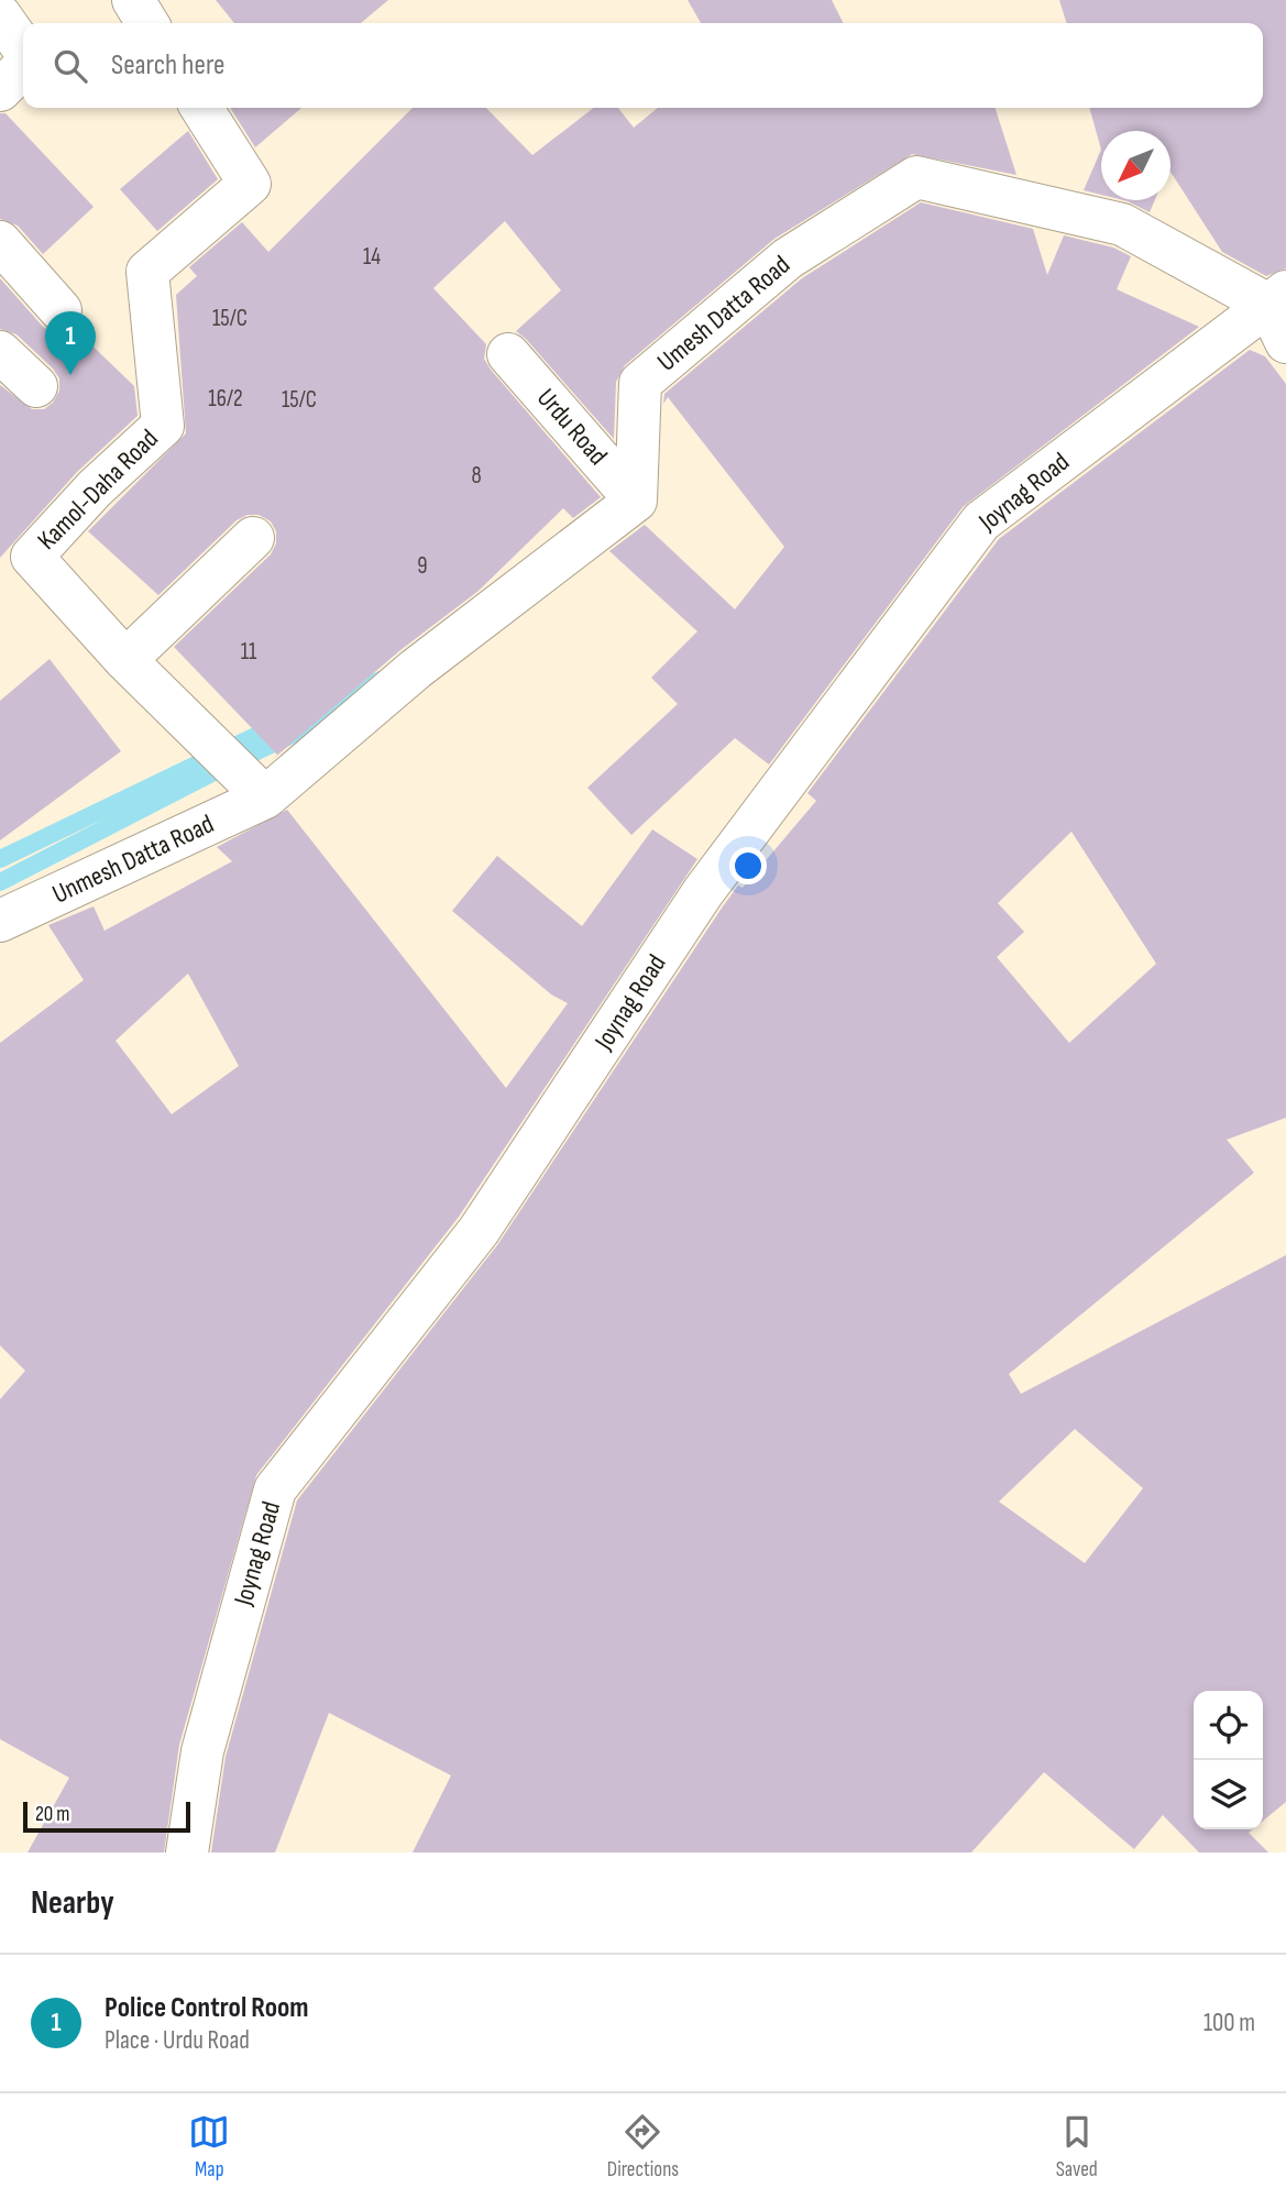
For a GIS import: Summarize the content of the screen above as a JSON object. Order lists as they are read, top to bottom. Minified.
{"streets":{"street":["Umesh Datta Road","Urdu Road","Kamol-Daha Road","Joynag Road","Unmesh Datta Road"]},"crossings":[["Umesh Datta Road","Urdu Road"],["Umesh Datta Road","Joynag Road"],["Kamol-Daha Road","Unmesh Datta Road"]],"house_numbers":["14","15/C","16/2","15/C","8","9","11"],"scale_bar":"20 m","north":"bottom left","page":{"search":"Search here","pins":"1","scale":"20 m","heading":"Nearby","list":[{"mark":"1","name":"Police Control Room","note":"Place · Urdu Road","value":"100 m"}],"nav":["Map","Directions","Saved"]}}
